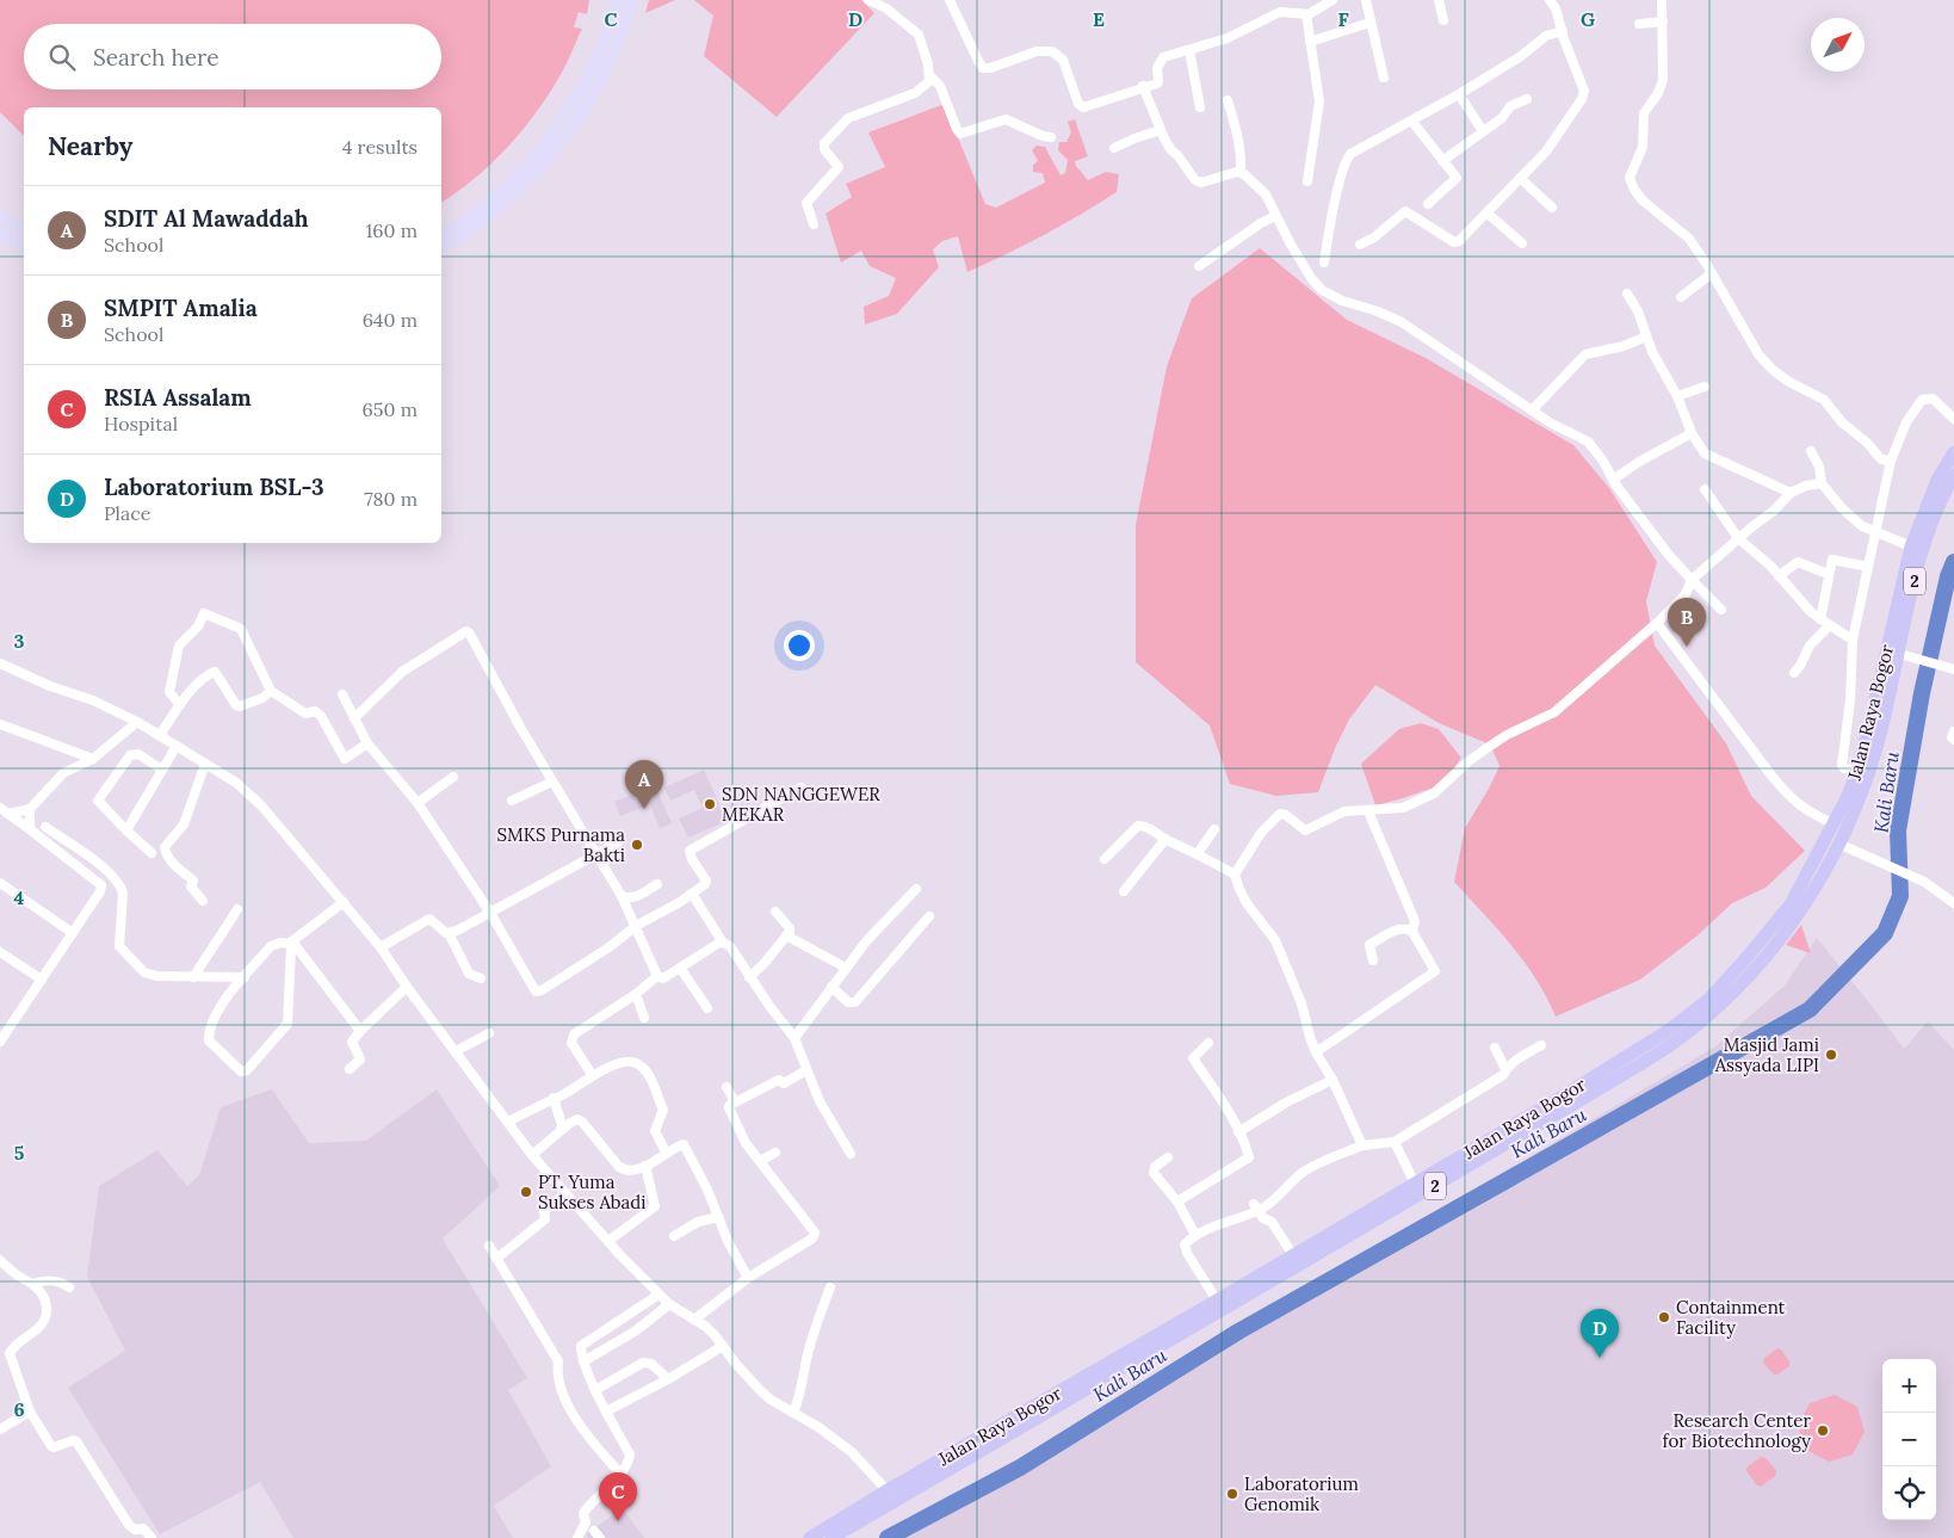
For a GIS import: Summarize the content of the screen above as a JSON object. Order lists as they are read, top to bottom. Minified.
{"streets":{"highway":["2","Jalan Raya Bogor"]},"water":["Kali Baru"],"places":["SDN NANGGEWER MEKAR","SMKS Purnama Bakti","Masjid Jami Assyada LIPI","PT. Yuma Sukses Abadi","Containment Facility","Research Center for Biotechnology","Laboratorium Genomik"],"north":"top right","page":{"search":"Search here","heading":["Nearby","4 results"],"list":[{"mark":"A","name":"SDIT Al Mawaddah","note":"School","value":"160 m"},{"mark":"B","name":"SMPIT Amalia","note":"School","value":"640 m"},{"mark":"C","name":"RSIA Assalam","note":"Hospital","value":"650 m"},{"mark":"D","name":"Laboratorium BSL-3","note":"Place","value":"780 m"}],"pins":["B","A","D","C"],"map_buttons":["+","−"]},"grid":{"columns":["C","D","E","F","G"],"rows":["3","4","5","6"]}}
